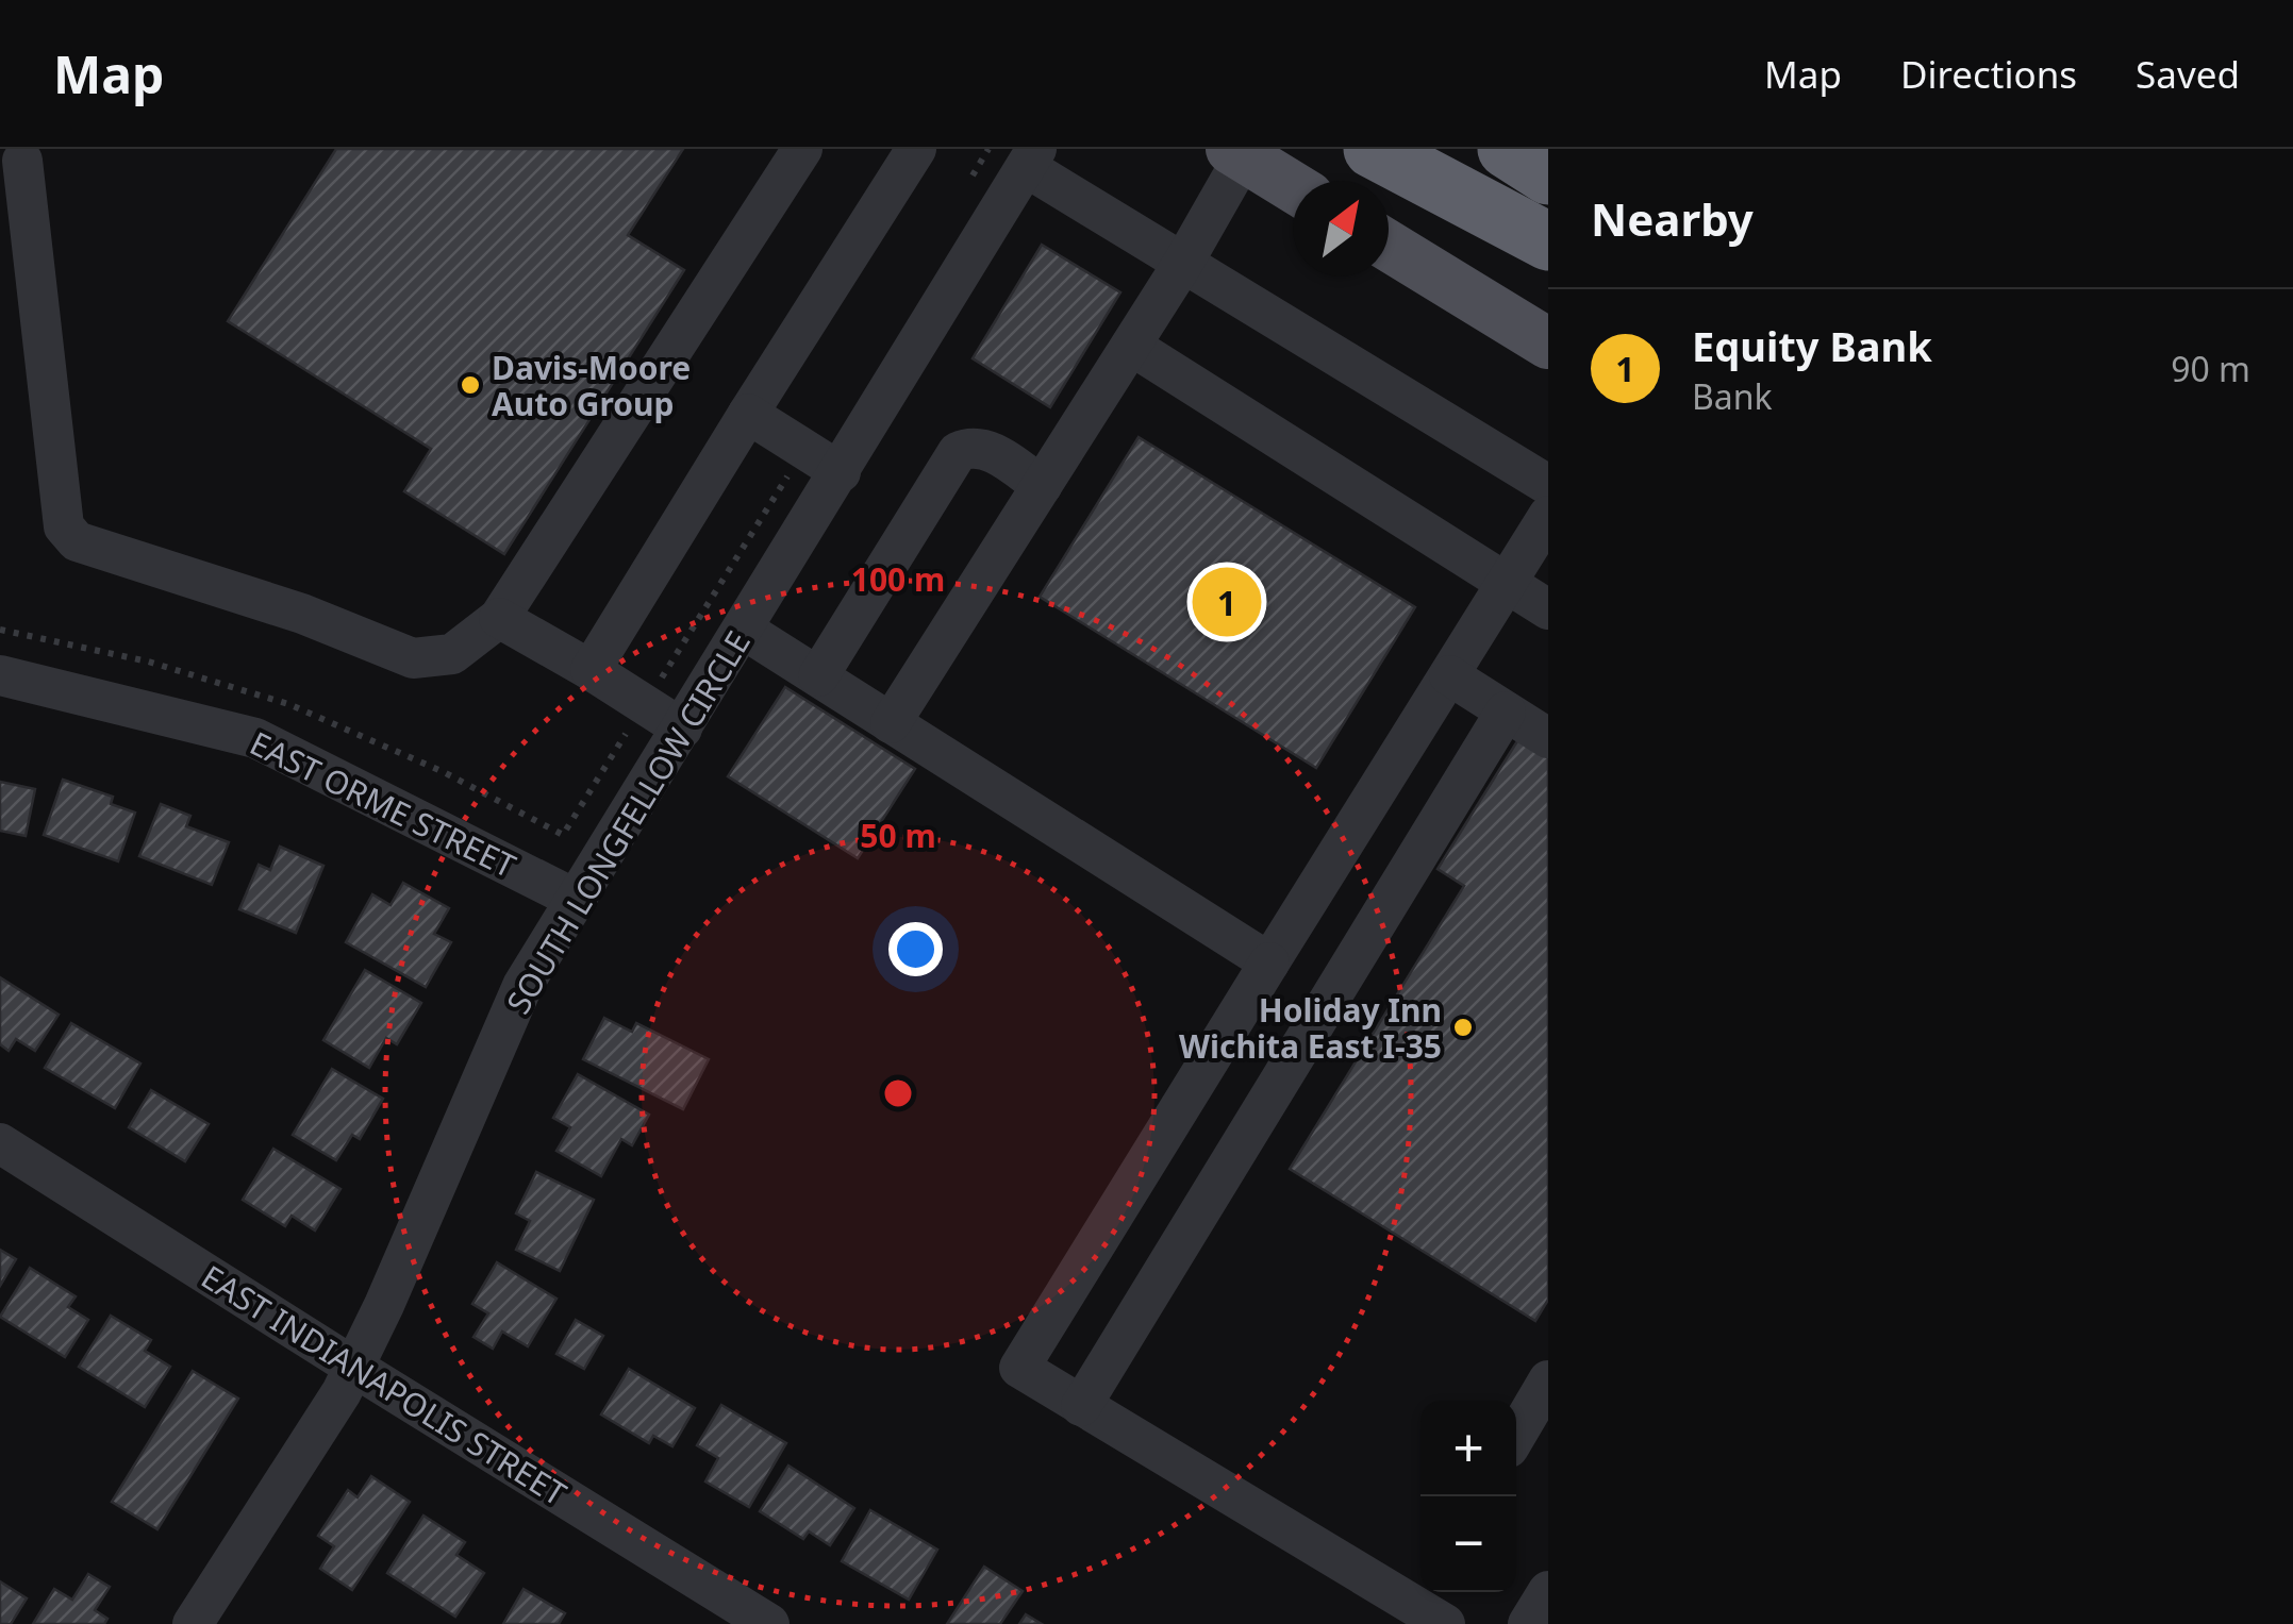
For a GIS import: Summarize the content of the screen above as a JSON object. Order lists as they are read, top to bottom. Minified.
{"streets":{"street":["EAST ORME STREET","SOUTH LONGFELLOW CIRCLE","EAST INDIANAPOLIS STREET"]},"crossings":[["EAST ORME STREET","SOUTH LONGFELLOW CIRCLE"],["SOUTH LONGFELLOW CIRCLE","EAST INDIANAPOLIS STREET"]],"places":["Davis-Moore Auto Group","Holiday Inn Wichita East I-35"],"north":"top right","page":{"header":"Map","nav":["Map","Directions","Saved"],"heading":"Nearby","list":[{"mark":"1","name":"Equity Bank","note":"Bank","value":"90 m"}],"pins":"1","map_buttons":["+","−"]},"rings":["100 m","50 m"]}
